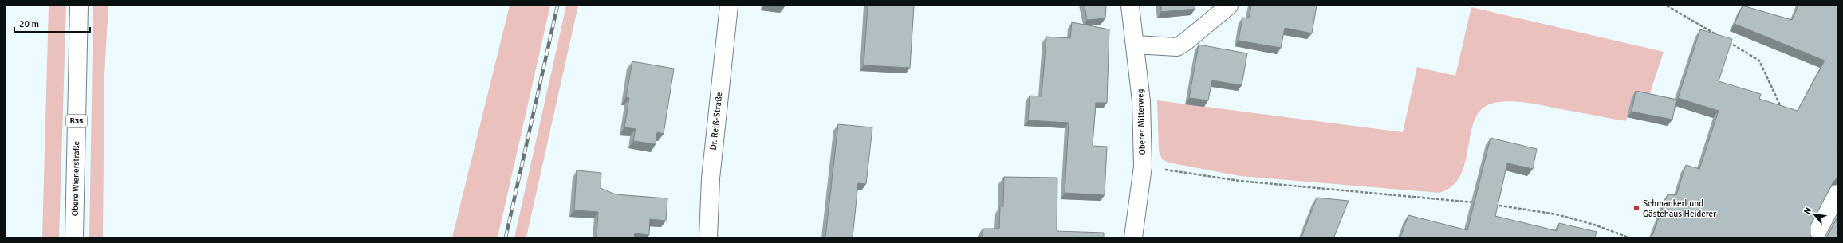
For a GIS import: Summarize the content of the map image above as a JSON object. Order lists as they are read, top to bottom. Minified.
{"streets":{"street":["B35","Dr. Reiß-Straße","Oberer Mitterweg","Obere Wienerstraße"]},"places":["Schmankerl und Gästehaus Heiderer"],"scale_bar":"20 m","north":"top left"}
